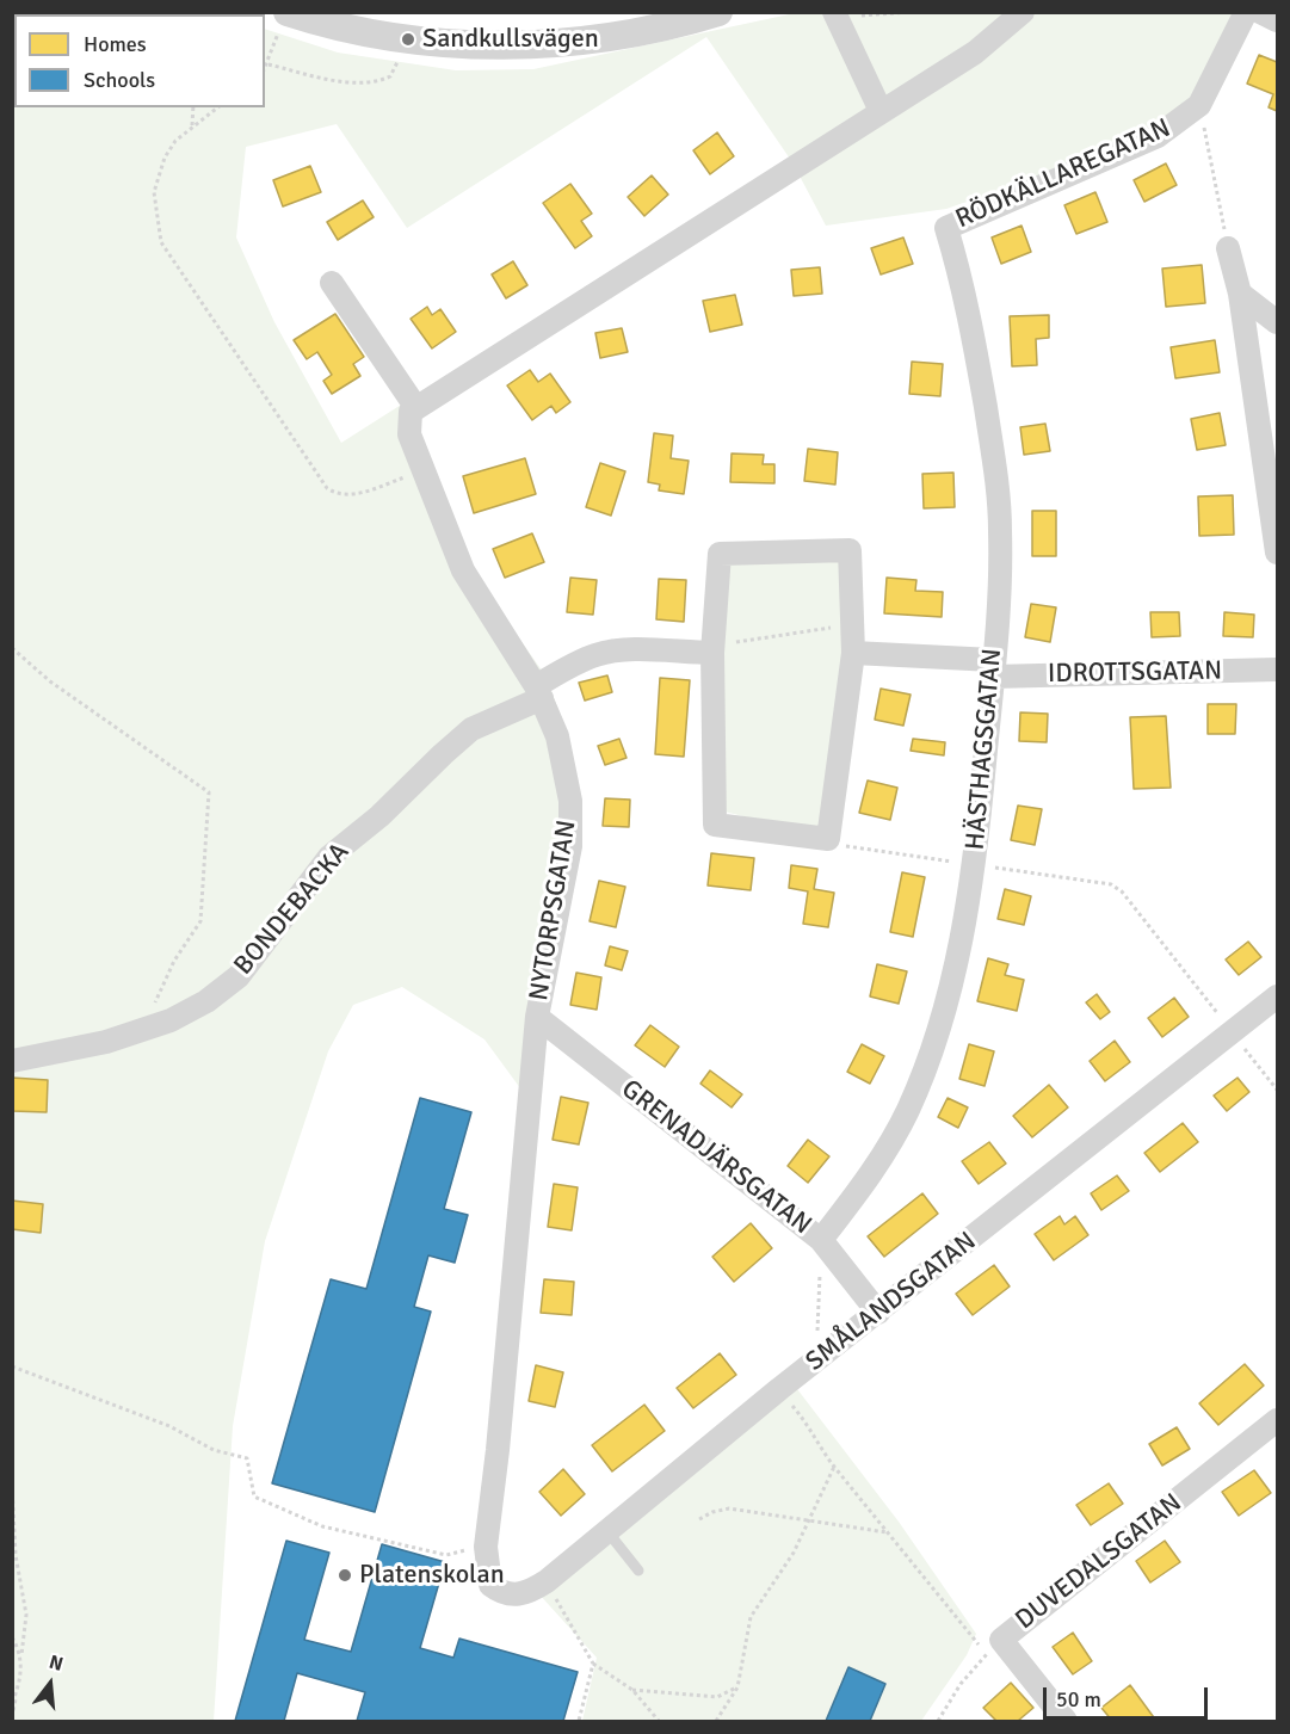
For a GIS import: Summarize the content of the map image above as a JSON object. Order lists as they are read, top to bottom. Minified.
{"streets":{"street":["RÖDKÄLLAREGATAN","IDROTTSGATAN","HÄSTHAGSGATAN","BONDEBACKA","NYTORPSGATAN","GRENADJÄRSGATAN","SMÅLANDSGATAN","DUVEDALSGATAN"]},"crossings":[["RÖDKÄLLAREGATAN","HÄSTHAGSGATAN"],["IDROTTSGATAN","HÄSTHAGSGATAN"],["HÄSTHAGSGATAN","GRENADJÄRSGATAN"],["BONDEBACKA","NYTORPSGATAN"],["NYTORPSGATAN","GRENADJÄRSGATAN"],["NYTORPSGATAN","SMÅLANDSGATAN"],["GRENADJÄRSGATAN","SMÅLANDSGATAN"]],"places":["Sandkullsvägen","Platenskolan"],"legend":["Homes","Schools"],"scale_bar":"50 m","north":"top"}
